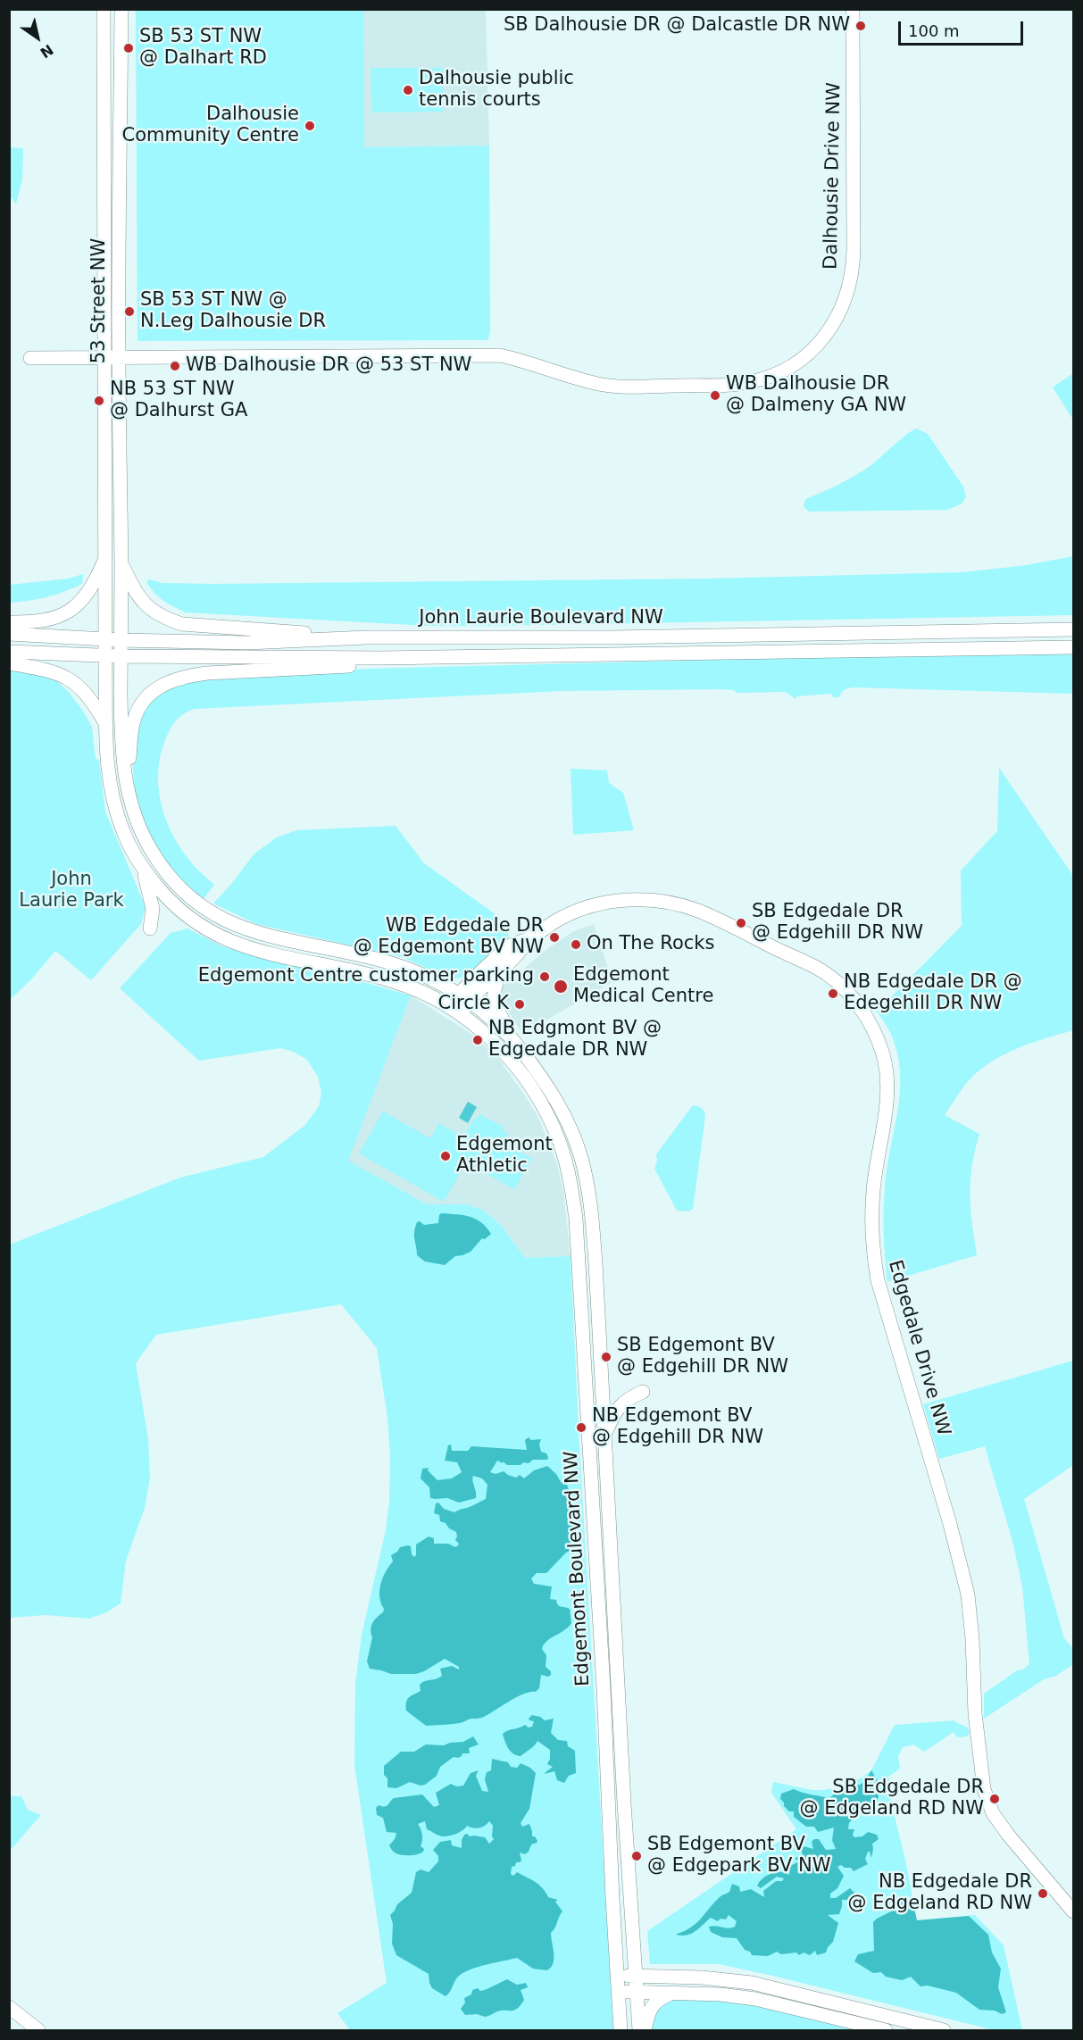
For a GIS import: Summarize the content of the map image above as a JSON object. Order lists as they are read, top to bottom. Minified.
{"streets":{"main road":["Dalhousie Drive NW","53 Street NW","John Laurie Boulevard NW","Edgedale Drive NW","Edgemont Boulevard NW"]},"crossings":[["Dalhousie Drive NW","53 Street NW"],["53 Street NW","John Laurie Boulevard NW"],["53 Street NW","Edgemont Boulevard NW"],["John Laurie Boulevard NW","Edgemont Boulevard NW"],["Edgedale Drive NW","Edgemont Boulevard NW"]],"parks":["John Laurie Park"],"places":["SB Dalhousie DR @ Dalcastle DR NW","SB 53 ST NW @ Dalhart RD","Dalhousie public tennis courts","Dalhousie Community Centre","SB 53 ST NW @ N.Leg Dalhousie DR","WB Dalhousie DR @ 53 ST NW","WB Dalhousie DR @ Dalmeny GA NW","NB 53 ST NW @ Dalhurst GA","SB Edgedale DR @ Edgehill DR NW","WB Edgedale DR @ Edgemont BV NW","On The Rocks","Edgemont Centre customer parking","Edgemont Medical Centre","NB Edgedale DR @ Edegehill DR NW","Circle K","NB Edgmont BV @ Edgedale DR NW","Edgemont Athletic","SB Edgemont BV @ Edgehill DR NW","NB Edgemont BV @ Edgehill DR NW","SB Edgedale DR @ Edgeland RD NW","SB Edgemont BV @ Edgepark BV NW","NB Edgedale DR @ Edgeland RD NW"],"scale_bar":"100 m","north":"bottom right"}
